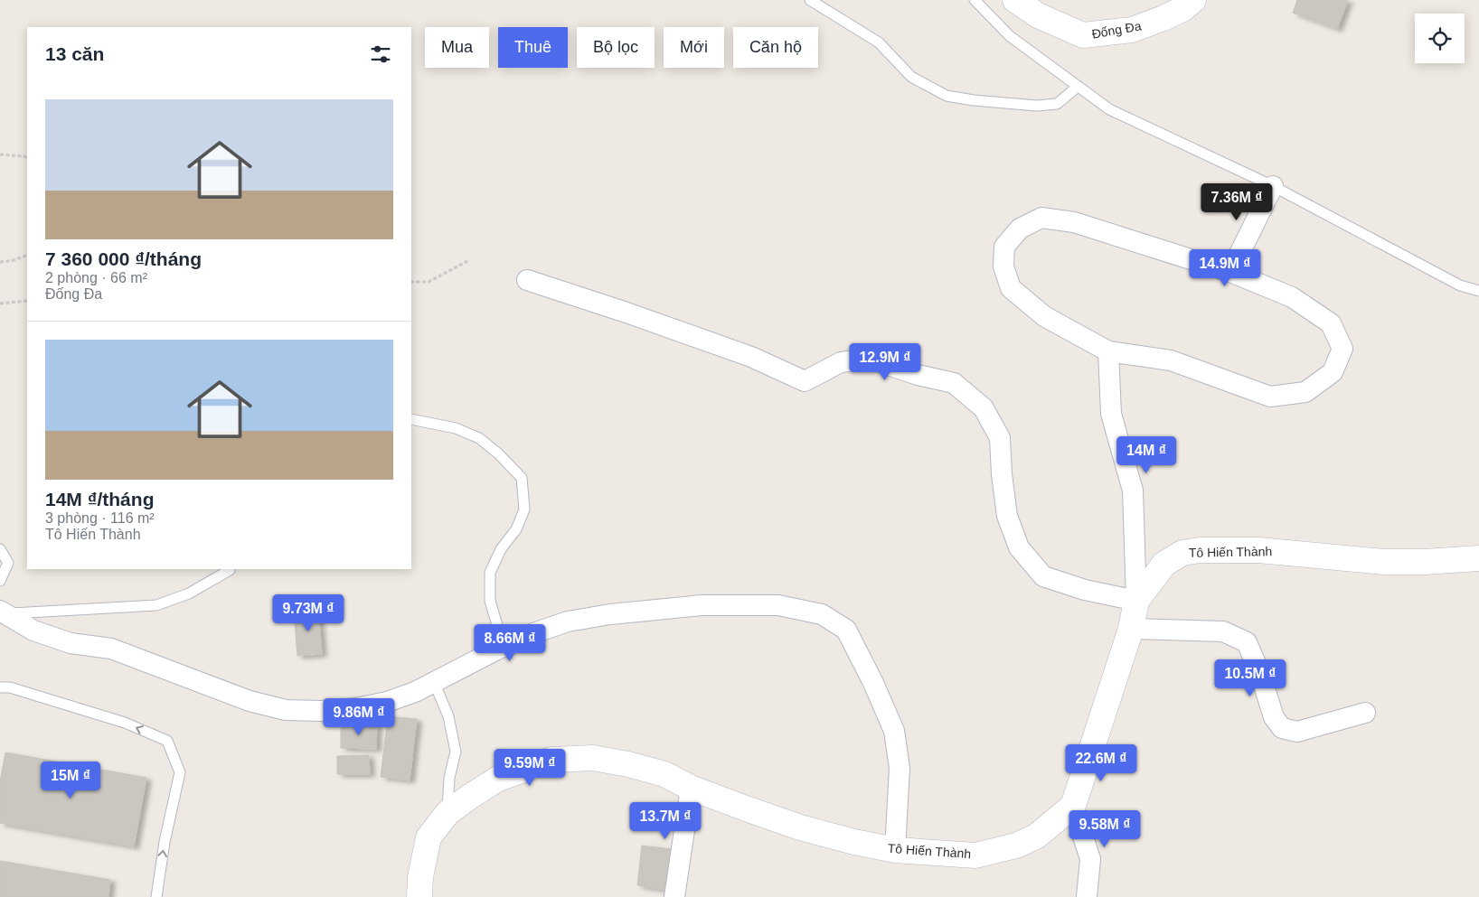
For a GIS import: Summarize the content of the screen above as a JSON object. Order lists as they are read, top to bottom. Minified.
{"streets":{"street":["Đống Đa","Tô Hiến Thành"]},"page":{"chip":["Mua","Thuê","Bộ lọc","Mới","Căn hộ"],"heading":"13 căn","list":[{"name":"7 360 000 ₫/tháng","note":"2 phòng · 66 m² · Đống Đa"},{"name":"14M ₫/tháng","note":"3 phòng · 116 m² · Tô Hiến Thành"}],"price":["7.36M ₫","14.9M ₫","12.9M ₫","14M ₫","9.73M ₫","8.66M ₫","10.5M ₫","9.86M ₫","22.6M ₫","9.59M ₫","15M ₫","13.7M ₫","9.58M ₫"]}}
